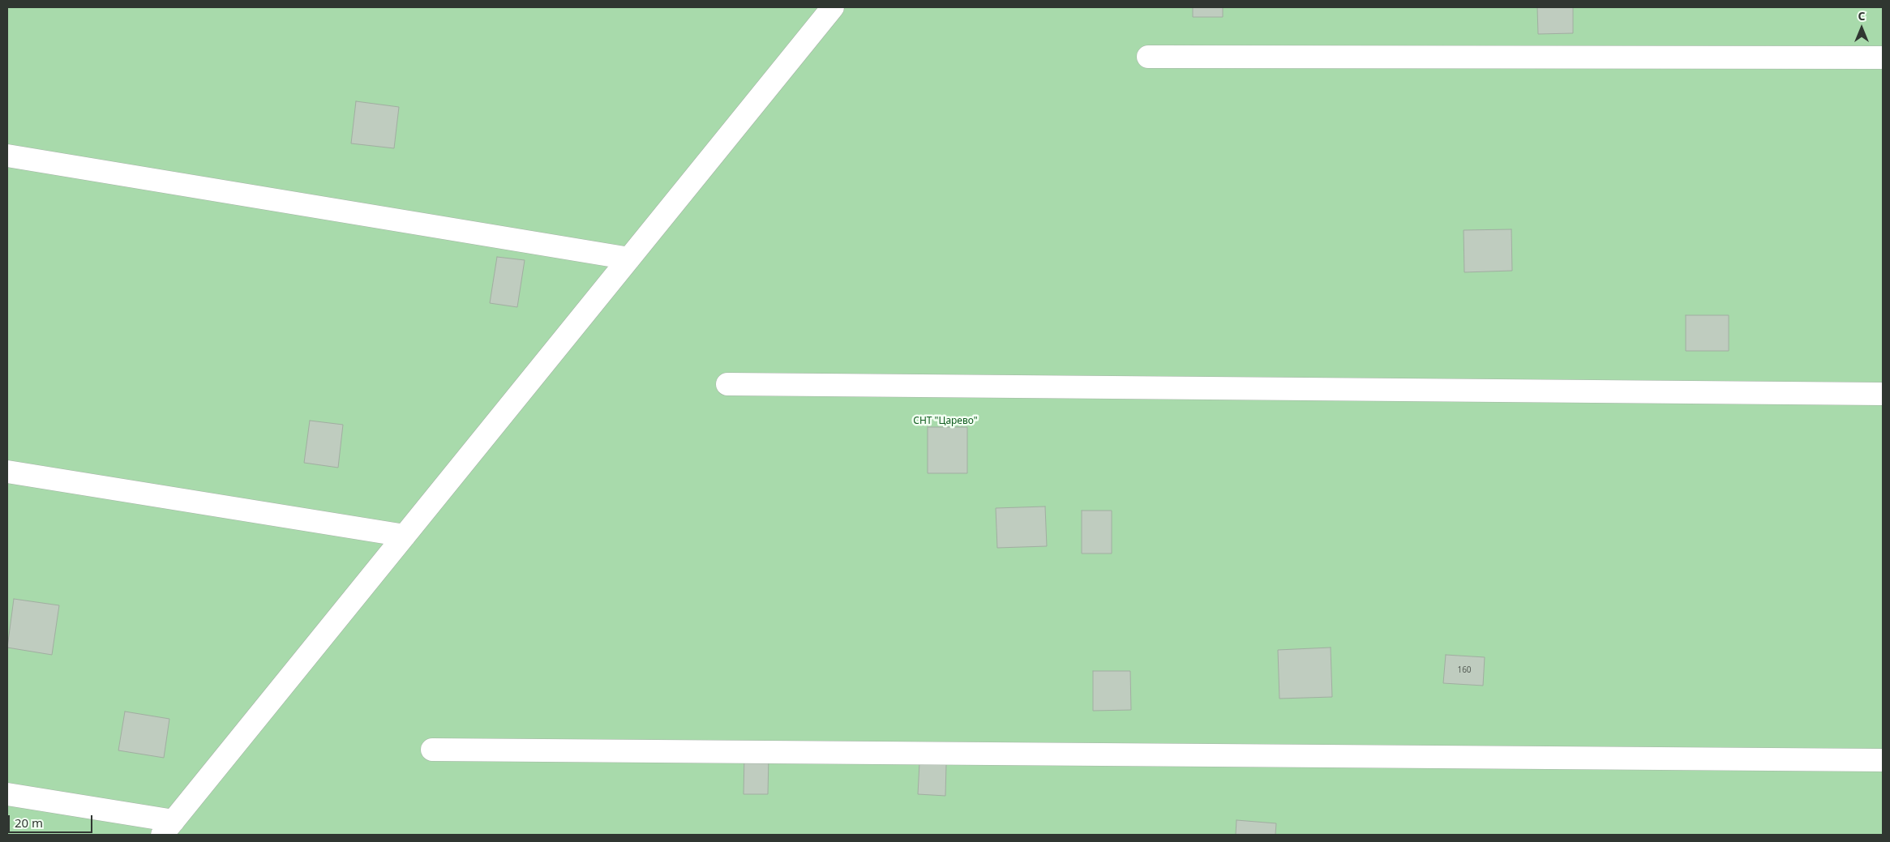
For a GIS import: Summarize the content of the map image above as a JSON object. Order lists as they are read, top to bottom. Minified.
{"parks":["СНТ \"Царево\""],"house_numbers":["160"],"scale_bar":"20 m","north":"top"}
